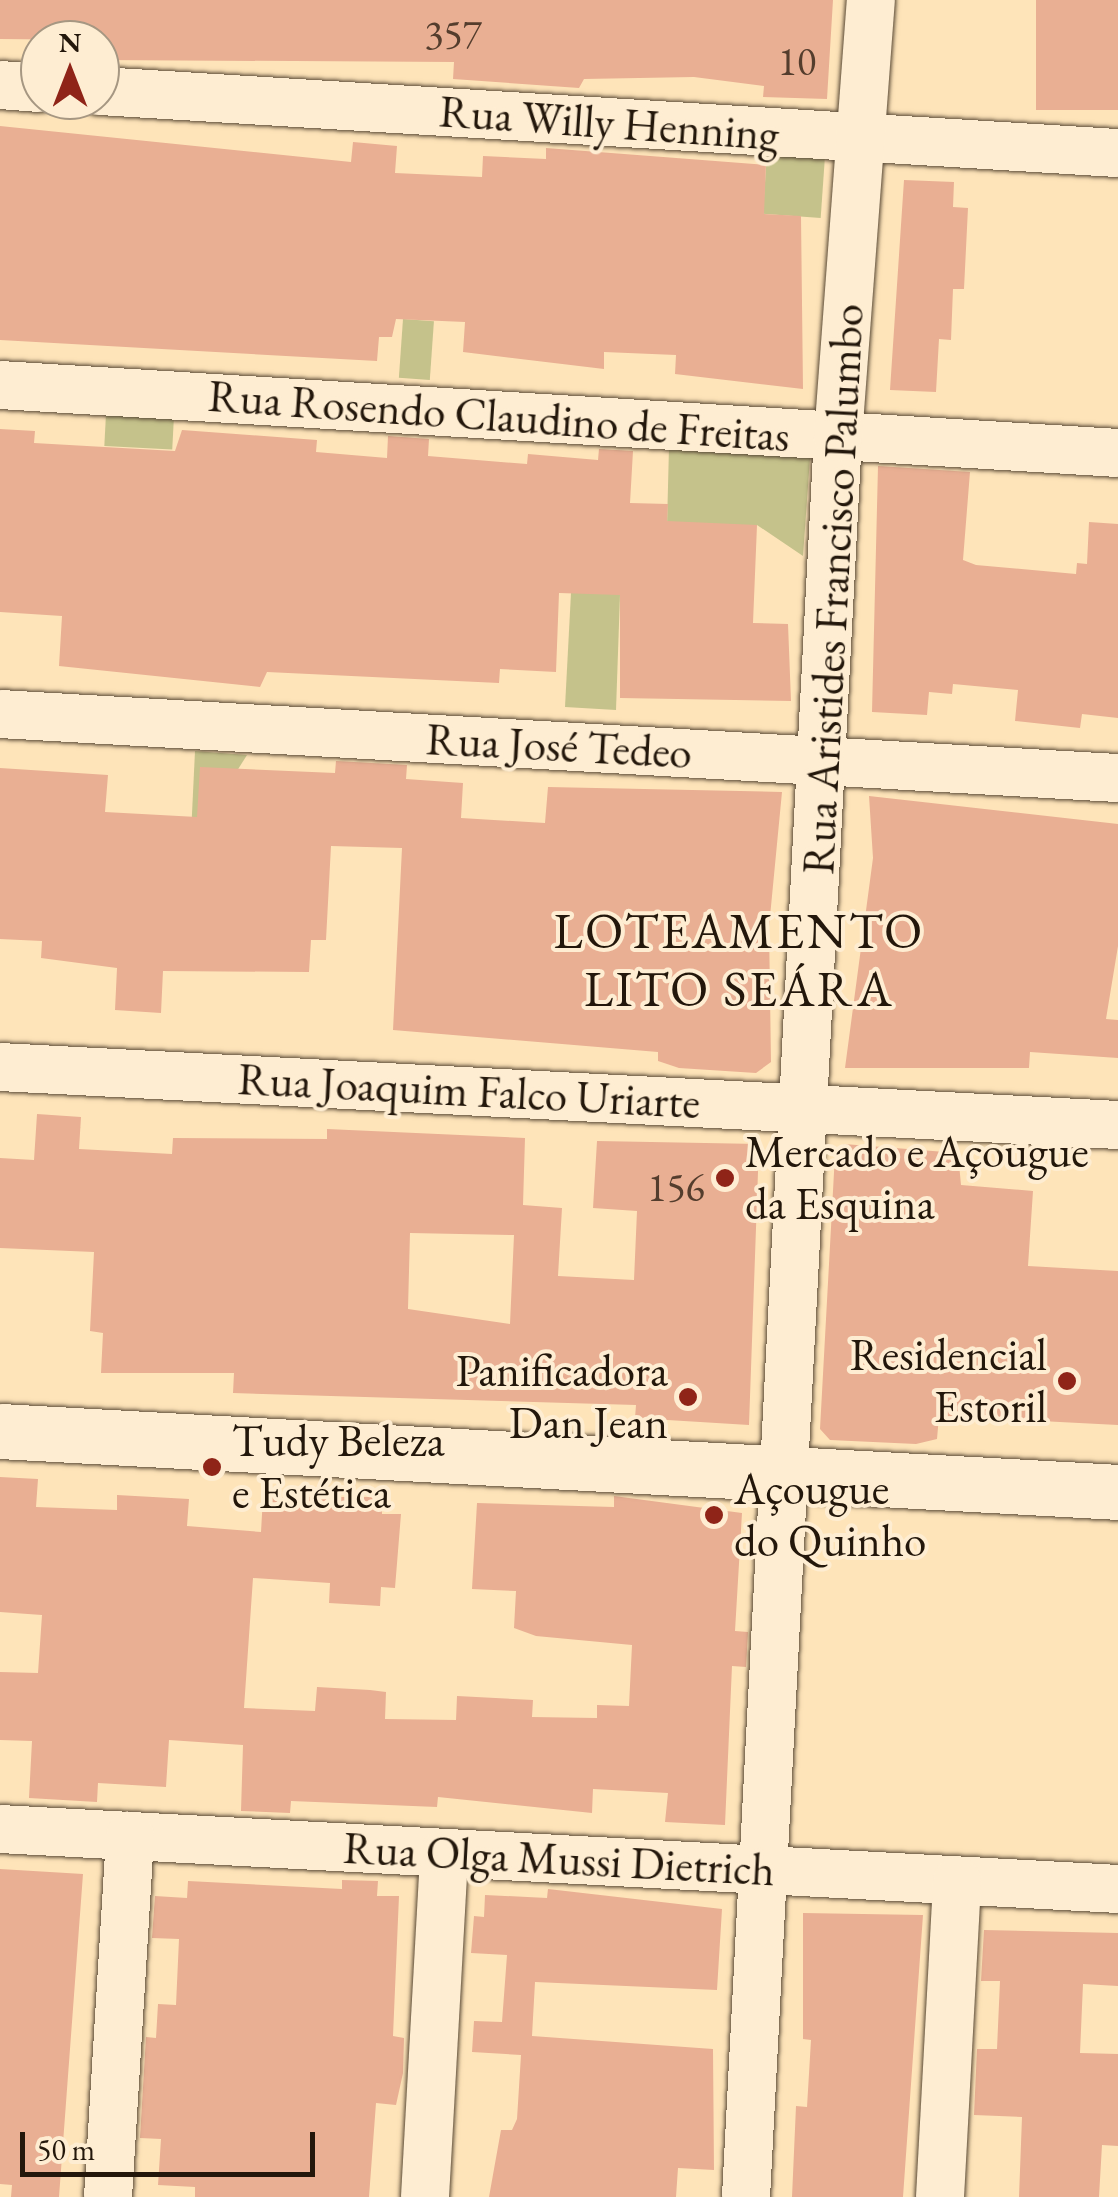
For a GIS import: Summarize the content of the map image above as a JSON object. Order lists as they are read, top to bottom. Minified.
{"streets":{"street":["Rua Willy Henning","Rua Rosendo Claudino de Freitas","Rua Aristides Francisco Palumbo","Rua José Tedeo","Rua Joaquim Falco Uriarte","Rua Olga Mussi Dietrich"]},"crossings":[["Rua Willy Henning","Rua Aristides Francisco Palumbo"],["Rua Rosendo Claudino de Freitas","Rua Aristides Francisco Palumbo"],["Rua Aristides Francisco Palumbo","Rua José Tedeo"],["Rua Aristides Francisco Palumbo","Rua Joaquim Falco Uriarte"],["Rua Aristides Francisco Palumbo","Rua Olga Mussi Dietrich"]],"districts":["LOTEAMENTO LITO SEÁRA"],"places":["Mercado e Açougue da Esquina","Residencial Estoril","Panificadora Dan Jean","Tudy Beleza e Estética","Açougue do Quinho"],"house_numbers":["357","10","156"],"scale_bar":"50 m","north":"top"}
